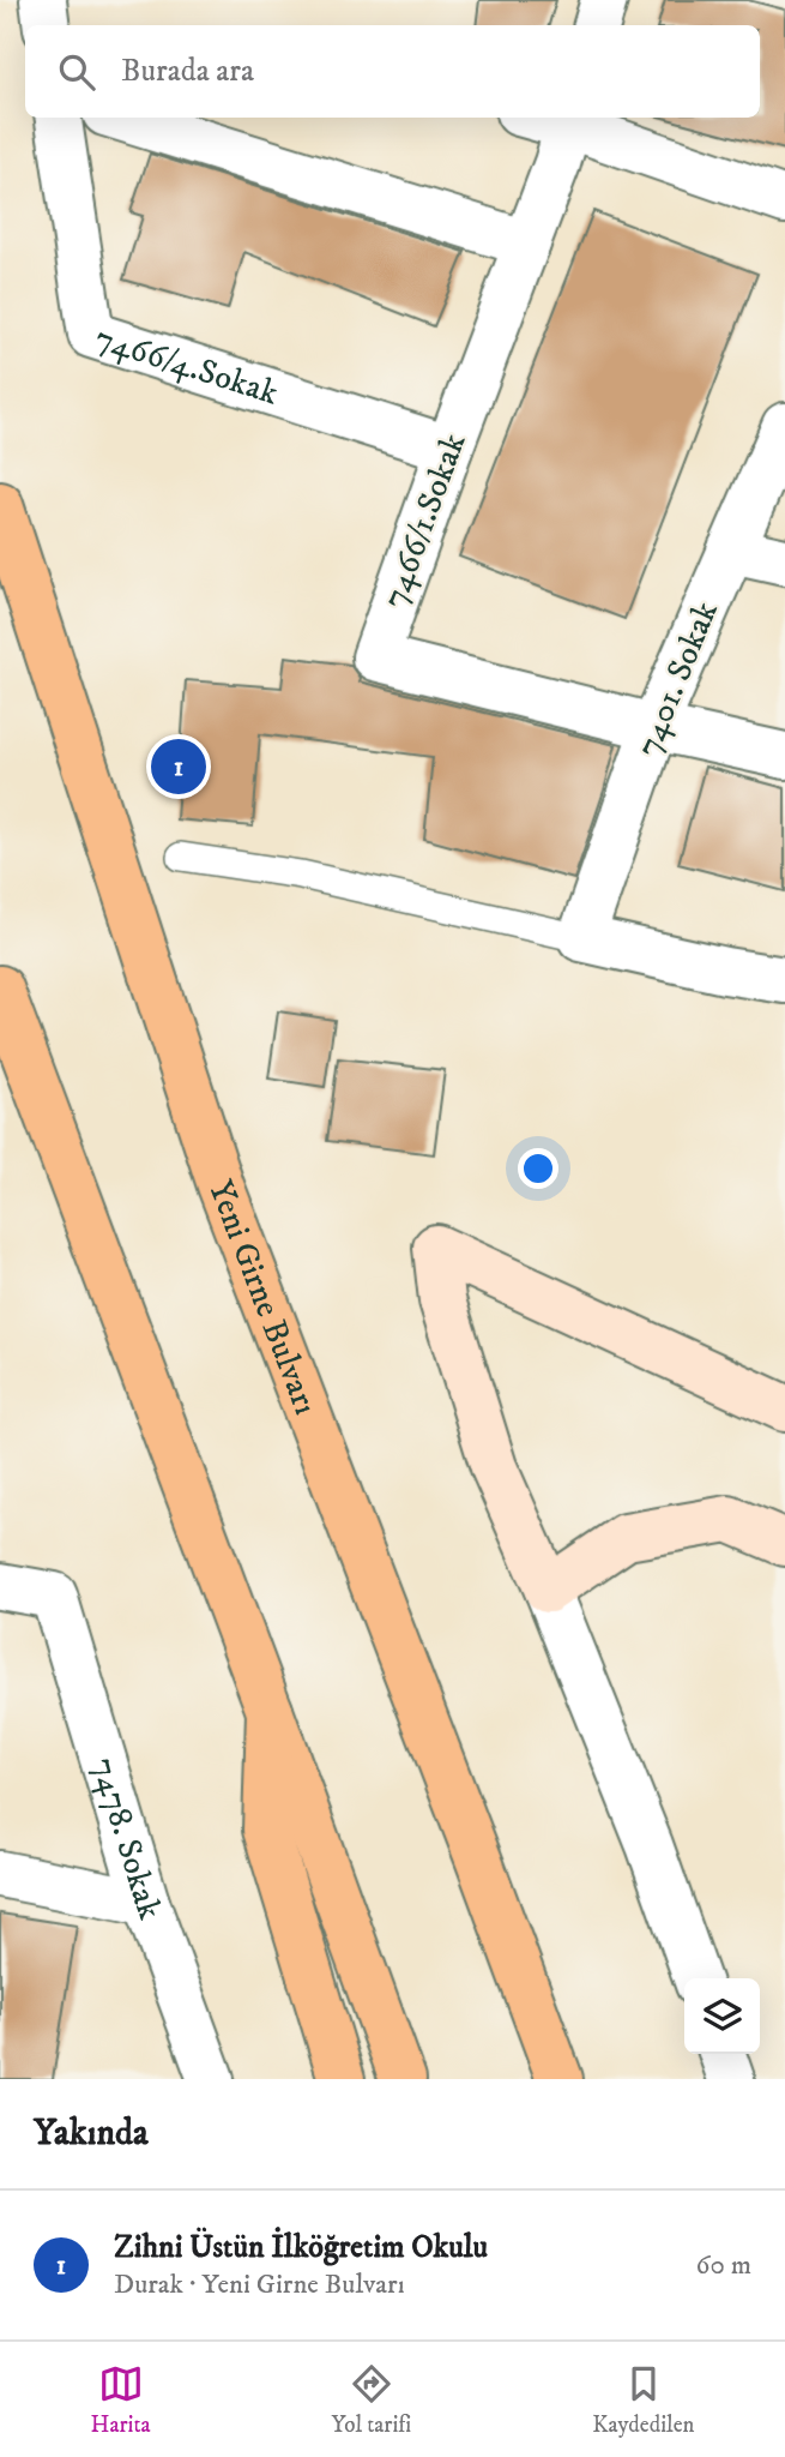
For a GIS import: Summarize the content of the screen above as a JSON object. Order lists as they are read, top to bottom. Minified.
{"streets":{"main road":["Yeni Girne Bulvarı"],"street":["7466/4.Sokak","7466/1.Sokak","7401. Sokak","7478. Sokak"]},"crossings":[["7466/4.Sokak","7466/1.Sokak"],["7466/1.Sokak","7401. Sokak"]],"page":{"search":"Burada ara","pins":"1","heading":"Yakında","list":[{"mark":"1","name":"Zihni Üstün İlköğretim Okulu","note":"Durak · Yeni Girne Bulvarı","value":"60 m"}],"nav":["Harita","Yol tarifi","Kaydedilen"]}}
